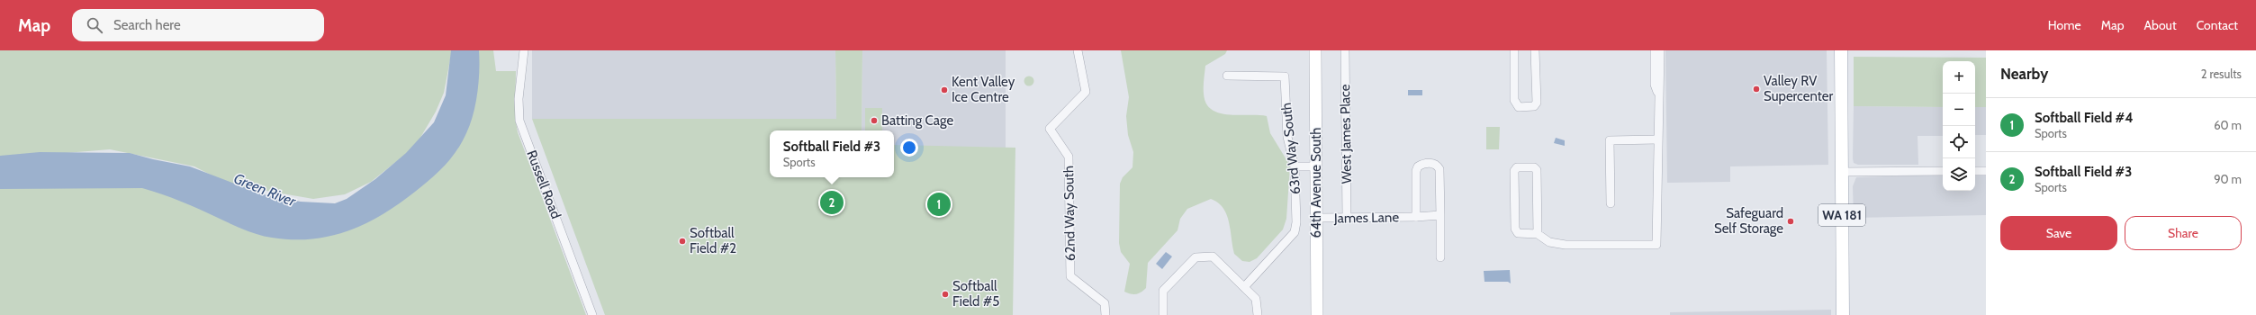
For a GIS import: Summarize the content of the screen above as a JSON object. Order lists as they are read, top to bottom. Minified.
{"streets":{"main road":["WA 181"],"street":["West James Place","63rd Way South","64th Avenue South","Russell Road","62nd Way South","James Lane"]},"crossings":[["West James Place","James Lane"],["64th Avenue South","James Lane"]],"water":["Green River"],"places":["Valley RV Supercenter","Kent Valley Ice Centre","Batting Cage","Safeguard Self Storage","Softball Field #2","Softball Field #5"],"page":{"header":"Map","search":"Search here","nav":["Home","Map","About","Contact"],"heading":["Nearby","2 results"],"map_buttons":["+","−"],"list":[{"mark":"1","name":"Softball Field #4","note":"Sports","value":"60 m"},{"mark":"2","name":"Softball Field #3","note":"Sports","value":"90 m"}],"popup":["Softball Field #3","Sports"],"pins":["2","1"],"buttons":["Save","Share"]}}
